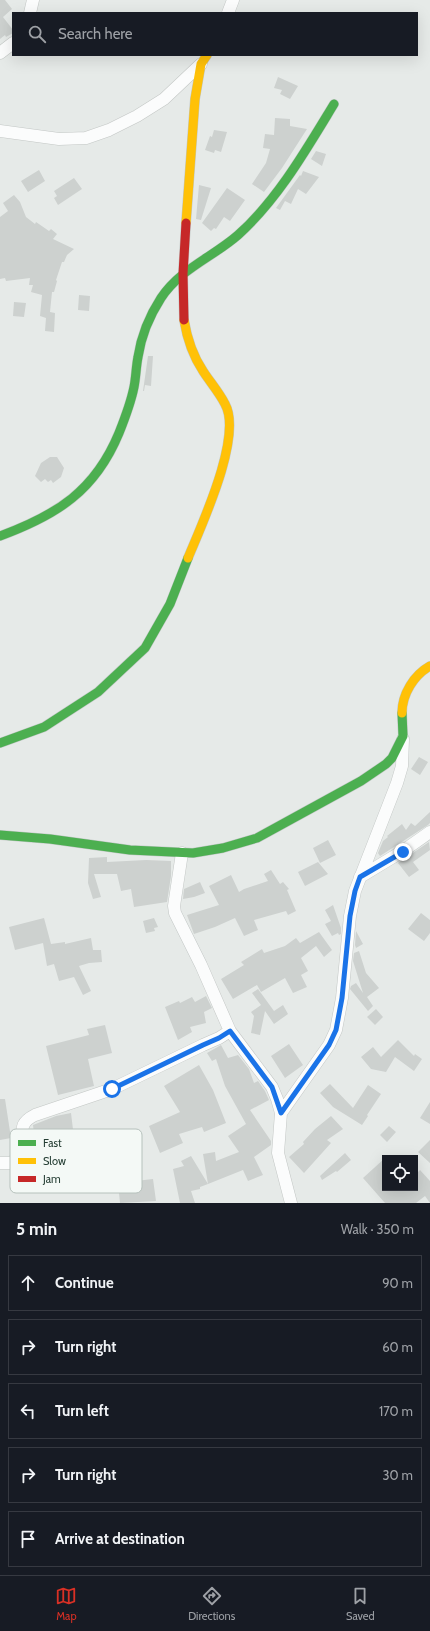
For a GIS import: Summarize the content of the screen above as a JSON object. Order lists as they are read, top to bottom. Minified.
{"legend":["Fast","Slow","Jam"],"page":{"search":"Search here","heading":["5 min","Walk · 350 m"],"list":[["Continue","90 m"],["Turn right","60 m"],["Turn left","170 m"],["Turn right","30 m"],"Arrive at destination"],"nav":["Map","Directions","Saved"]}}
